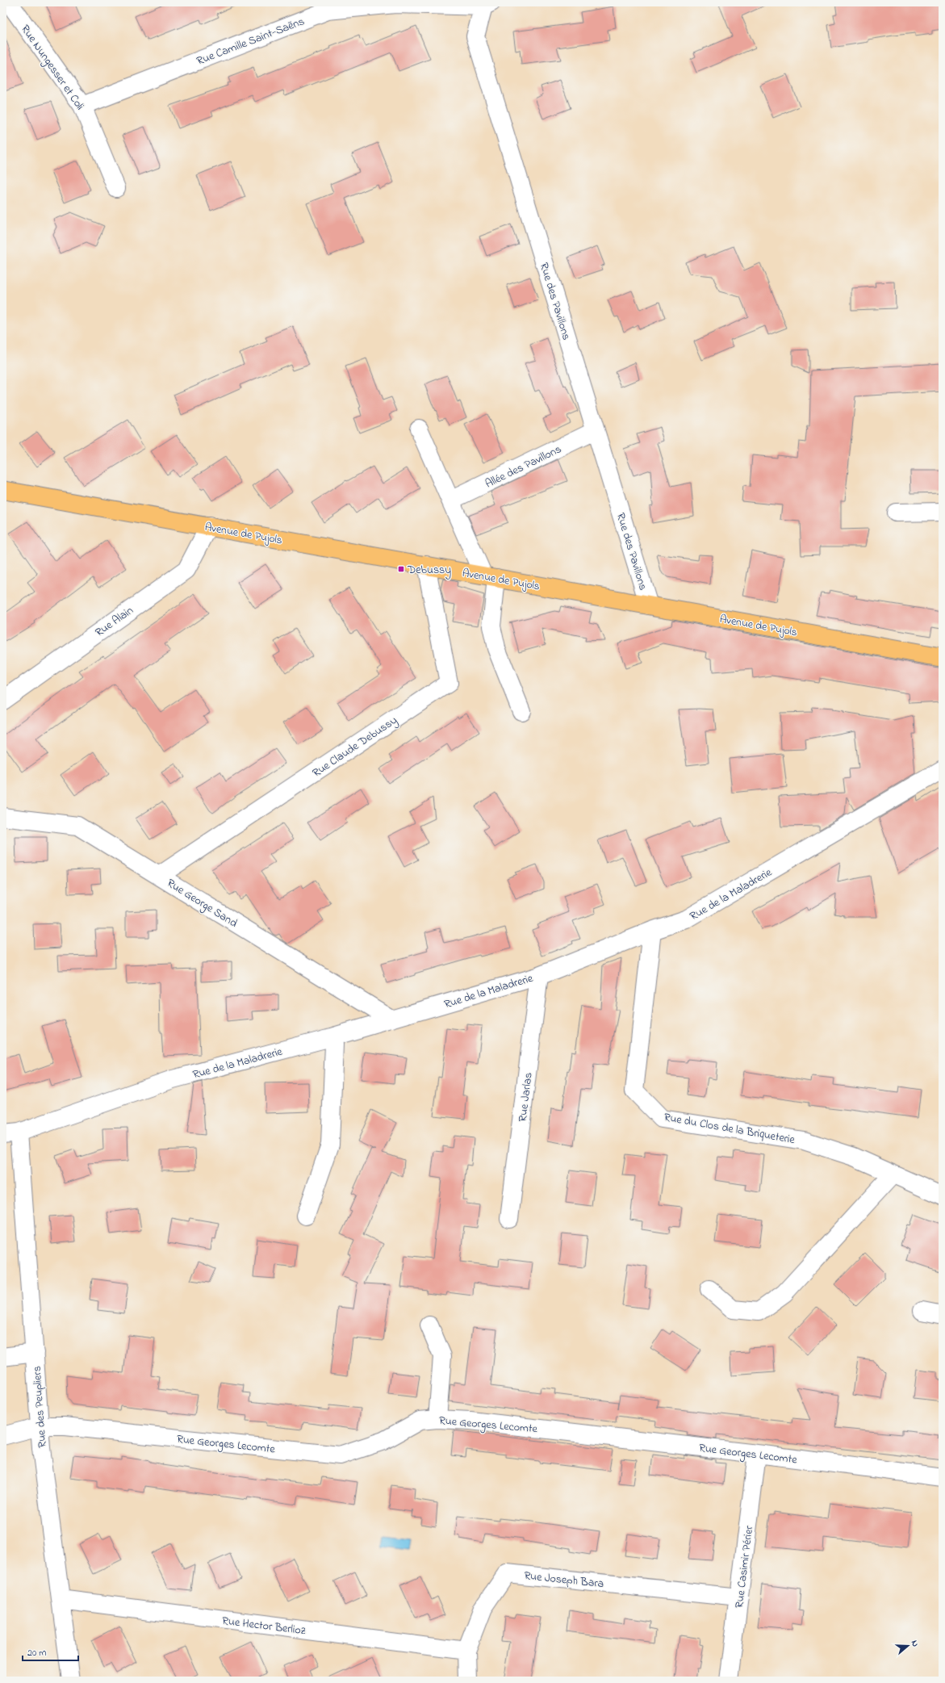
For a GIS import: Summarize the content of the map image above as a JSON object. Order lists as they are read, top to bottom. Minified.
{"streets":{"main road":["Avenue de Pujols"],"street":["Rue Camille Saint-Saëns","Rue Nungesser et Coli","Rue des Pavillons","Allée des Pavillons","Rue Alain","Rue Claude Debussy","Rue de la Maladrerie","Rue George Sand","Rue Jarlas","Rue du Clos de la Briqueterie","Rue des Peupliers","Rue Georges Lecomte","Rue Casimir Périer","Rue Joseph Bara","Rue Hector Berlioz"]},"crossings":[["Rue Camille Saint-Saëns","Rue Nungesser et Coli"],["Rue Camille Saint-Saëns","Rue des Pavillons"],["Rue des Pavillons","Allée des Pavillons"],["Rue des Pavillons","Avenue de Pujols"],["Avenue de Pujols","Rue Alain"],["Avenue de Pujols","Rue Claude Debussy"],["Rue Claude Debussy","Rue George Sand"],["Rue de la Maladrerie","Rue George Sand"],["Rue de la Maladrerie","Rue Jarlas"],["Rue de la Maladrerie","Rue du Clos de la Briqueterie"],["Rue de la Maladrerie","Rue des Peupliers"],["Rue des Peupliers","Rue Georges Lecomte"],["Rue des Peupliers","Rue Hector Berlioz"],["Rue Georges Lecomte","Rue Casimir Périer"],["Rue Casimir Périer","Rue Joseph Bara"],["Rue Joseph Bara","Rue Hector Berlioz"]],"places":{"transit":["Debussy"]},"scale_bar":"20 m","north":"right"}
